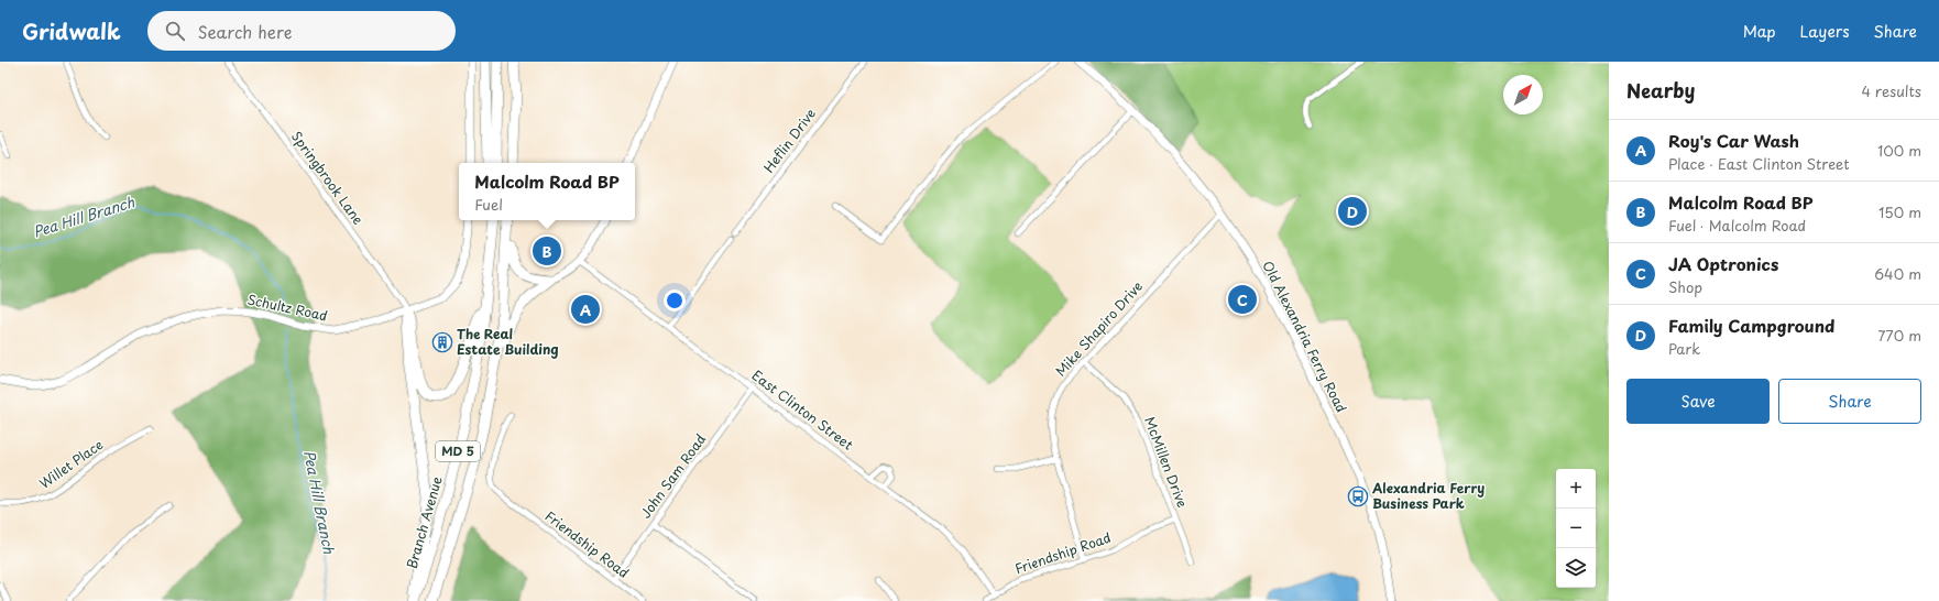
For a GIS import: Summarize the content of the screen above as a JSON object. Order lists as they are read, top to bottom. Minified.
{"streets":{"highway":["MD 5","Branch Avenue"],"street":["Heflin Drive","Springbrook Lane","Schultz Road","Mike Shapiro Drive","Old Alexandria Ferry Road","East Clinton Street","McMillen Drive","Willet Place","John Sam Road","Friendship Road"]},"crossings":[["Heflin Drive","East Clinton Street"],["Springbrook Lane","Schultz Road"],["Mike Shapiro Drive","Old Alexandria Ferry Road"],["Mike Shapiro Drive","McMillen Drive"],["Mike Shapiro Drive","Friendship Road"],["East Clinton Street","John Sam Road"],["East Clinton Street","Friendship Road"],["McMillen Drive","Friendship Road"],["John Sam Road","Friendship Road"]],"water":["Pea Hill Branch"],"places":{"building":["The Real Estate Building"],"bus stop":["Alexandria Ferry Business Park"]},"north":"top right","page":{"header":"Gridwalk","search":"Search here","nav":["Map","Layers","Share"],"heading":["Nearby","4 results"],"list":[{"mark":"A","name":"Roy's Car Wash","note":"Place · East Clinton Street","value":"100 m"},{"mark":"B","name":"Malcolm Road BP","note":"Fuel · Malcolm Road","value":"150 m"},{"mark":"C","name":"JA Optronics","note":"Shop","value":"640 m"},{"mark":"D","name":"Family Campground","note":"Park","value":"770 m"}],"popup":["Malcolm Road BP","Fuel"],"pins":["D","B","C","A"],"buttons":["Save","Share"],"map_buttons":["+","−"]}}
